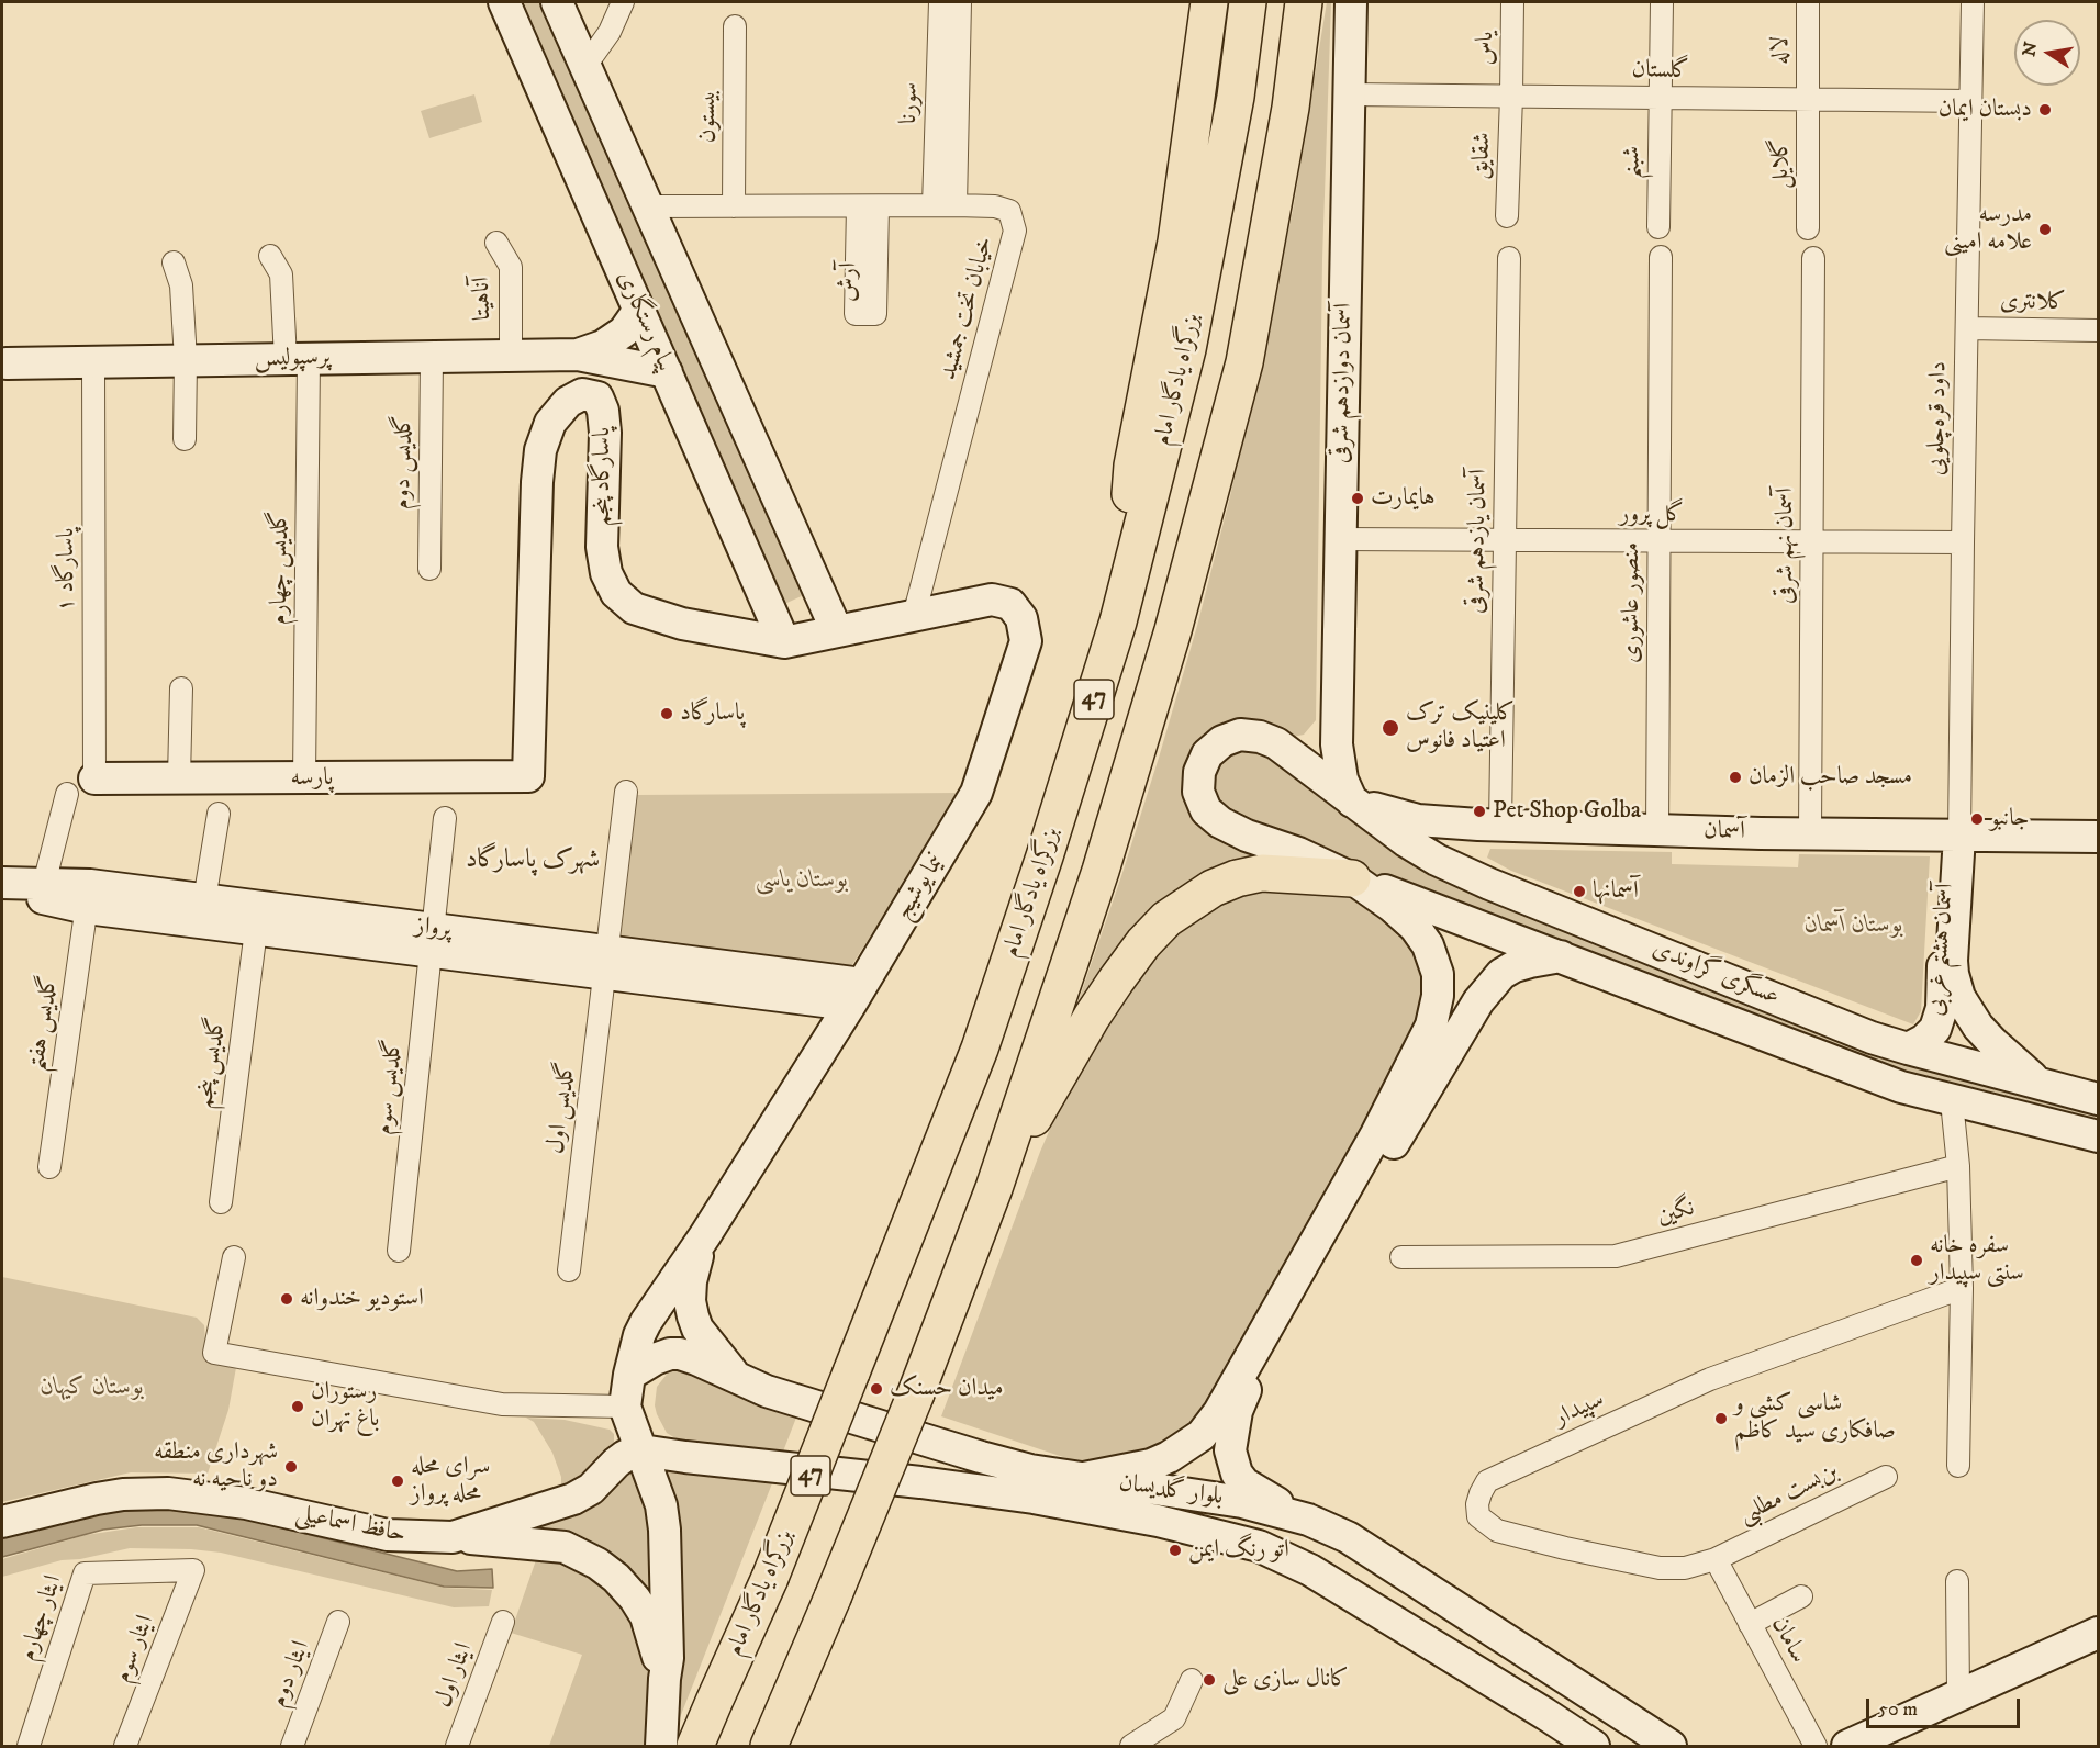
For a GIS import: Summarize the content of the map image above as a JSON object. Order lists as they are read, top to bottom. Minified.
{"streets":{"highway":["بزرگراه یادگار امام","47"],"street":["یاس","لاله","گلستان","سورنا","بیستون","شقایق","شبنم","گلایل","آناهیتا","کلانتری","خیابان تخت جمشید","پیام رستگاری","پرسپولیس","آسمان دوازدهم شرقی","داود قره‌چلویی","گلدیس دوم","پاسارگاد پنجم","گل پرور","آسمان یازدهم شرقی","آسمان نهم شرقی","گلدیس چهارم","پاسارگاد ۱","منصور عاشوری","پارسه","آسمان","نیما یوشیج","پرواز","آسمان هشتم غربی","عسگری گراوندی","گلدیس هفتم","گلدیس پنجم","گلدیس سوم","گلدیس اول","نگین","سپیدار","بلوار گلدیسان","بن‌بست مطلبی","حافظ اسماعیلی","ایثار چهارم","سامان","ایثار سوم","ایثار دوم","ایثار اول"]},"crossings":[["یاس","گلستان"],["یاس","شقایق"],["لاله","گلستان"],["لاله","گلایل"],["گلستان","شقایق"],["گلستان","شبنم"],["گلستان","گلایل"],["گلستان","آسمان دوازدهم شرقی"],["گلستان","داود قره‌چلویی"],["سورنا","خیابان تخت جمشید"],["بیستون","خیابان تخت جمشید"],["آناهیتا","پرسپولیس"],["کلانتری","داود قره‌چلویی"],["خیابان تخت جمشید","پیام رستگاری"],["خیابان تخت جمشید","نیما یوشیج"],["پیام رستگاری","پرسپولیس"],["پیام رستگاری","پاسارگاد پنجم"],["پرسپولیس","گلدیس دوم"],["پرسپولیس","گلدیس چهارم"],["پرسپولیس","پاسارگاد ۱"],["آسمان دوازدهم شرقی","گل پرور"],["آسمان دوازدهم شرقی","آسمان"],["آسمان دوازدهم شرقی","عسگری گراوندی"],["داود قره‌چلویی","گل پرور"],["داود قره‌چلویی","آسمان"],["داود قره‌چلویی","آسمان هشتم غربی"],["پاسارگاد پنجم","پارسه"],["گل پرور","آسمان یازدهم شرقی"],["گل پرور","آسمان نهم شرقی"],["گل پرور","منصور عاشوری"],["آسمان یازدهم شرقی","آسمان"],["آسمان نهم شرقی","آسمان"],["گلدیس چهارم","پارسه"],["پاسارگاد ۱","پارسه"],["منصور عاشوری","آسمان"],["آسمان","آسمان هشتم غربی"],["آسمان","عسگری گراوندی"],["نیما یوشیج","پرواز"],["پرواز","گلدیس هفتم"],["پرواز","گلدیس پنجم"],["پرواز","گلدیس سوم"],["پرواز","گلدیس اول"],["آسمان هشتم غربی","عسگری گراوندی"],["سپیدار","بن‌بست مطلبی"],["سپیدار","سامان"],["بلوار گلدیسان","حافظ اسماعیلی"],["بن‌بست مطلبی","سامان"],["ایثار چهارم","ایثار سوم"]],"districts":["شهرک پاسارگاد"],"parks":["بوستان یاسی","بوستان آسمان","بوستان کیهان"],"places":["دبستان ایمان","مدرسه علامه امینی","هایمارت","پاسارگاد","کلینیک ترک اعتیاد فانوس","مسجد صاحب الزمان","Pet Shop Golba","جانبو","آسمانها","سفره خانه سنتی سپیدار","استودیو خندوانه","میدان حسنک","رستوران باغ تهران","شاسی کشی و صافکاری سید کاظم","شهرداری منطقه دو ناحیه نه","سرای محله محله پرواز","اتو رنگ ایمن","کانال سازی علی"],"scale_bar":"50 m","north":"left"}
